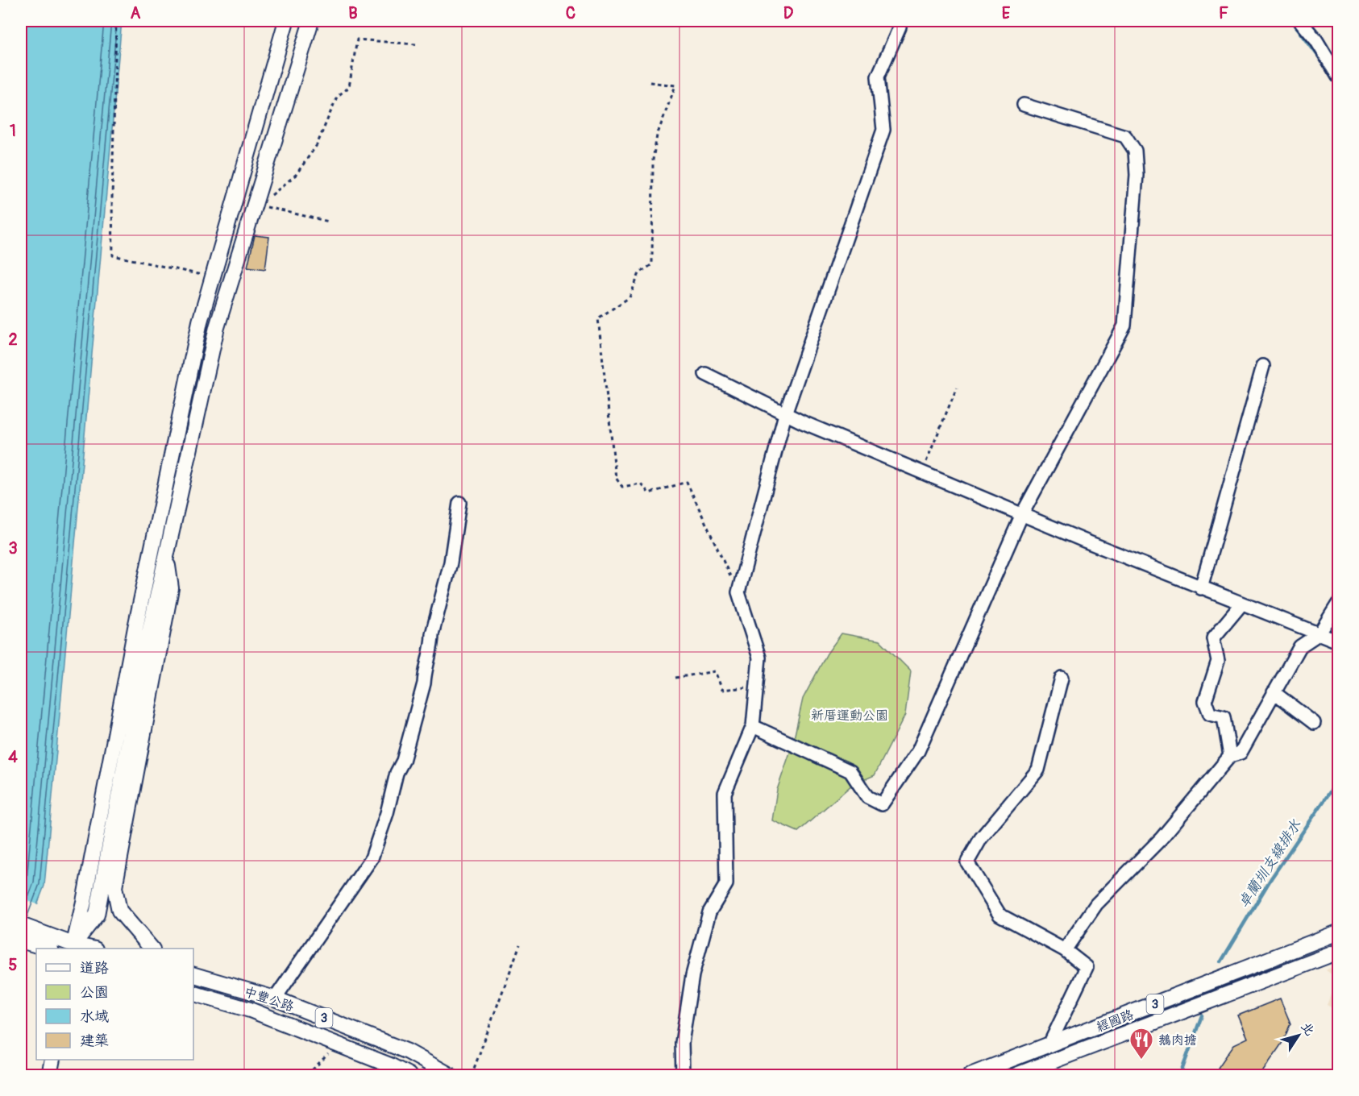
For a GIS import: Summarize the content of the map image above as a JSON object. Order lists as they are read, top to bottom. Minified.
{"streets":{"main road":["中豐公路","3","經國路"]},"water":["卓蘭圳支線排水"],"parks":["新厝運動公園"],"places":{"restaurant":["鵝肉擔"]},"legend":["道路","公園","水域","建築"],"north":"top right","grid":{"columns":["A","B","C","D","E","F"],"rows":["1","2","3","4","5"]}}
